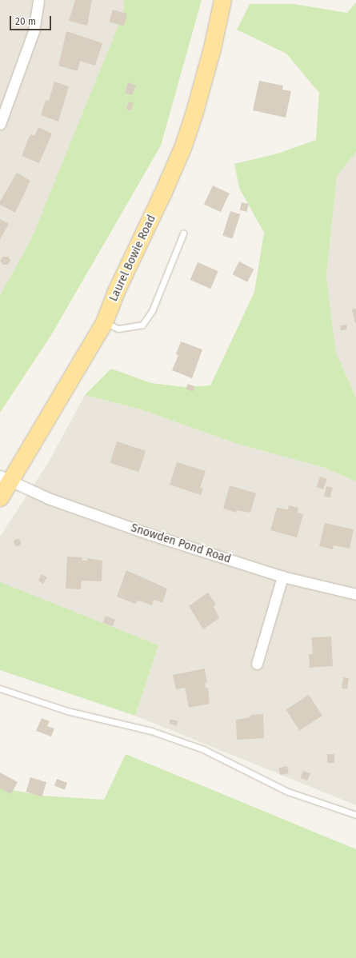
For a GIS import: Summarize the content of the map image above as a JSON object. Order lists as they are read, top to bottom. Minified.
{"streets":{"main road":["Laurel Bowie Road"],"street":["Snowden Pond Road"]},"crossings":[["Laurel Bowie Road","Snowden Pond Road"]],"scale_bar":"20 m"}
